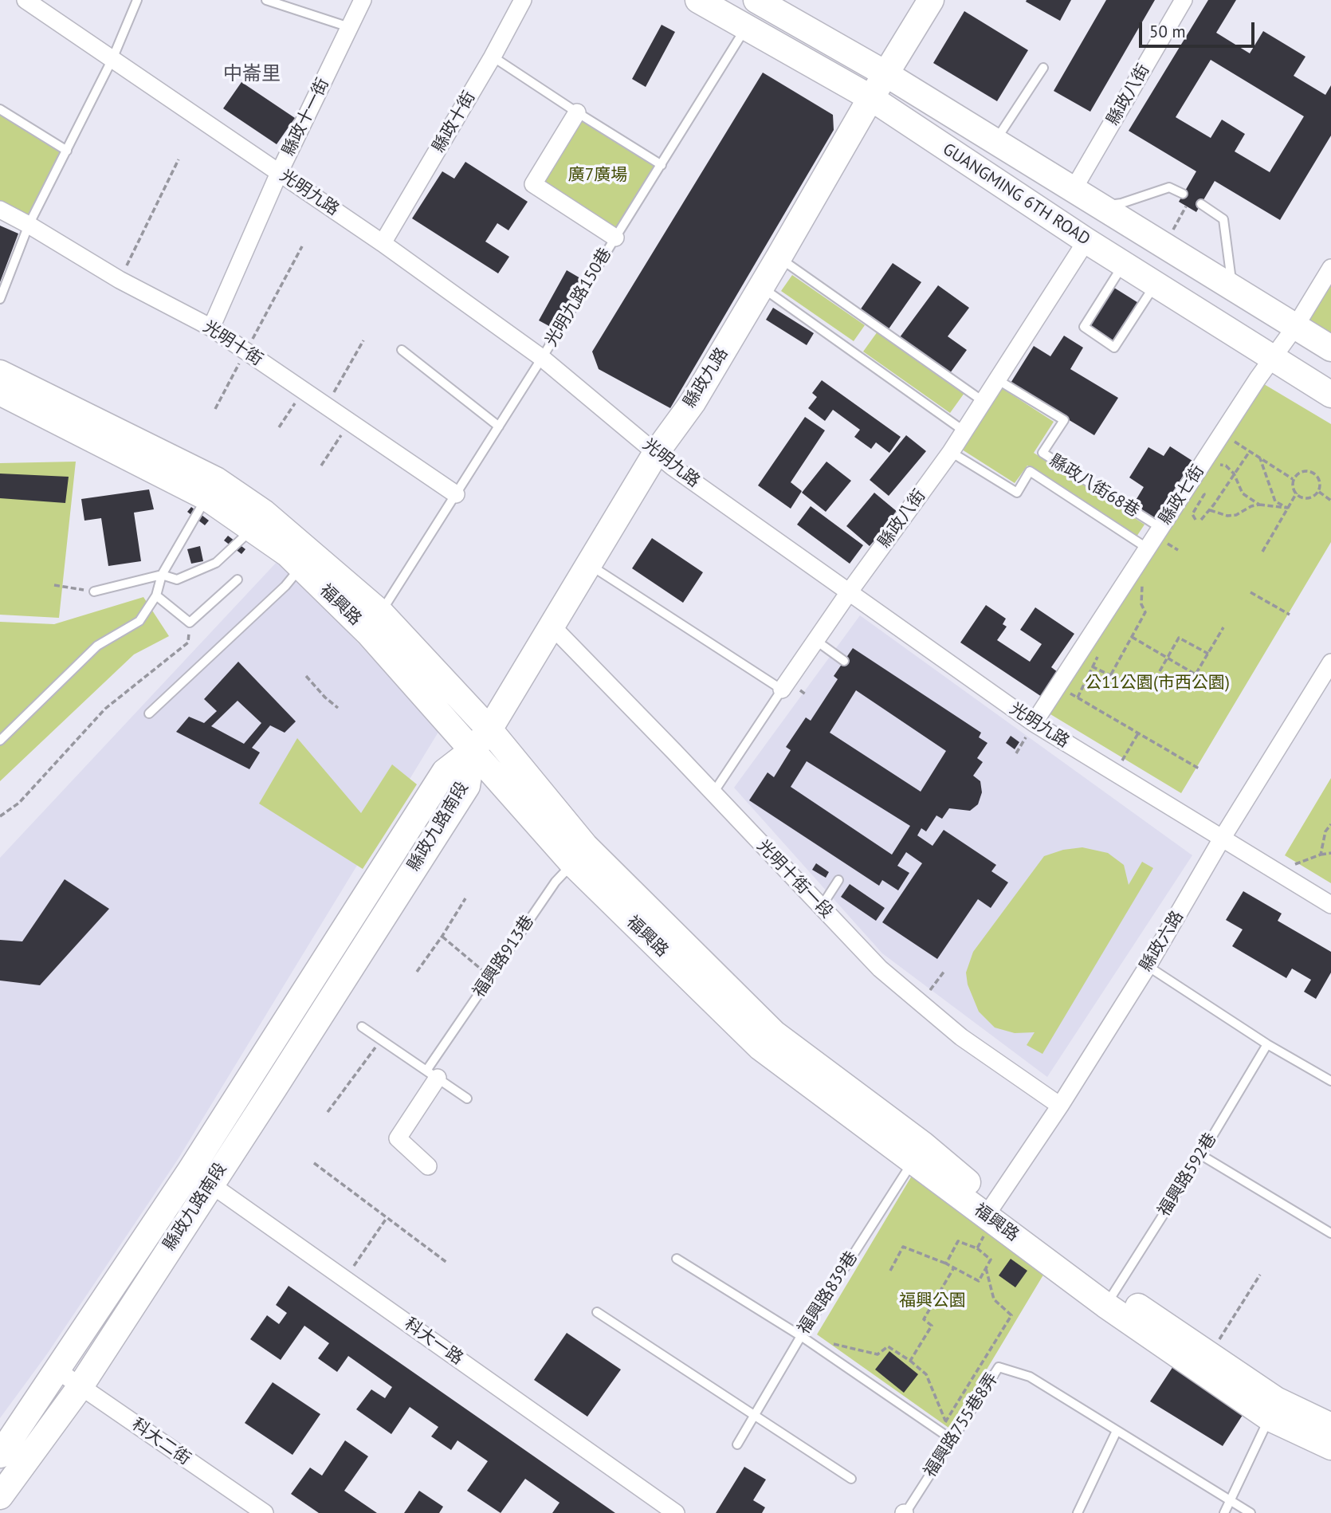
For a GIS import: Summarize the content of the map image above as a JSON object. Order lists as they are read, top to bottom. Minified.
{"streets":{"street":["縣政八街","縣政十一街","縣政十街","光明九路","GUANGMING 6TH ROAD","光明九路150巷","光明十街","縣政九路","縣政七街","福興路","縣政九路南段","光明十街一段","縣政六路","福興路913巷","科大一路","科大二街"],"lane":["縣政八街68巷","福興路592巷","福興路839巷","福興路755巷8弄"]},"crossings":[["縣政八街","光明九路"],["縣政八街","GUANGMING 6TH ROAD"],["縣政八街","縣政八街68巷"],["縣政八街","光明十街一段"],["縣政十一街","光明九路"],["縣政十一街","光明十街"],["縣政十街","光明九路"],["光明九路","光明九路150巷"],["光明九路","縣政九路"],["光明九路","縣政七街"],["光明九路","縣政六路"],["GUANGMING 6TH ROAD","光明九路150巷"],["GUANGMING 6TH ROAD","縣政九路"],["GUANGMING 6TH ROAD","縣政七街"],["光明九路150巷","光明十街"],["光明九路150巷","福興路"],["縣政九路","福興路"],["縣政九路","縣政九路南段"],["縣政九路","光明十街一段"],["縣政八街68巷","縣政七街"],["福興路","縣政九路南段"],["福興路","縣政六路"],["福興路","福興路913巷"],["福興路","福興路592巷"],["福興路","福興路839巷"],["縣政九路南段","科大一路"],["縣政九路南段","科大二街"],["光明十街一段","縣政六路"]],"districts":["中崙里"],"parks":["廣7廣場","公11公園(市西公園)","福興公園"],"scale_bar":"50 m"}
